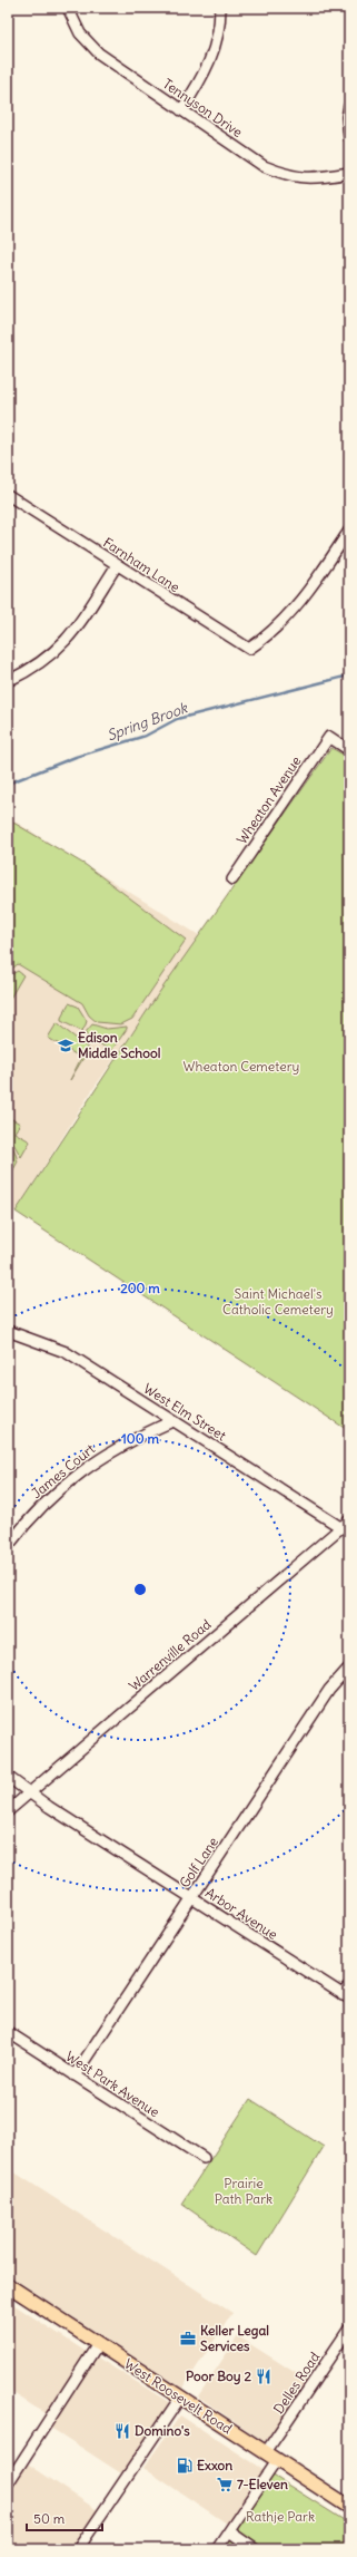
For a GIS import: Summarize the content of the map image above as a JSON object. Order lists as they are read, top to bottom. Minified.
{"streets":{"main road":["West Roosevelt Road"],"street":["Tennyson Drive","Farnham Lane","Wheaton Avenue","West Elm Street","James Court","Warrenville Road","Golf Lane","Arbor Avenue","West Park Avenue","Delles Road"]},"crossings":[["West Elm Street","James Court"],["West Elm Street","Warrenville Road"],["Warrenville Road","Arbor Avenue"],["Golf Lane","Arbor Avenue"],["Golf Lane","West Park Avenue"],["Delles Road","West Roosevelt Road"]],"water":["Spring Brook"],"parks":["Wheaton Cemetery","Saint Michael's Catholic Cemetery","Prairie Path Park","Rathje Park"],"places":{"school or university":["Edison Middle School"],"office":["Keller Legal Services"],"restaurant":["Poor Boy 2","Domino's"],"fuel station":["Exxon"],"supermarket":["7-Eleven"]},"scale_bar":"50 m","rings":["200 m","100 m"]}
